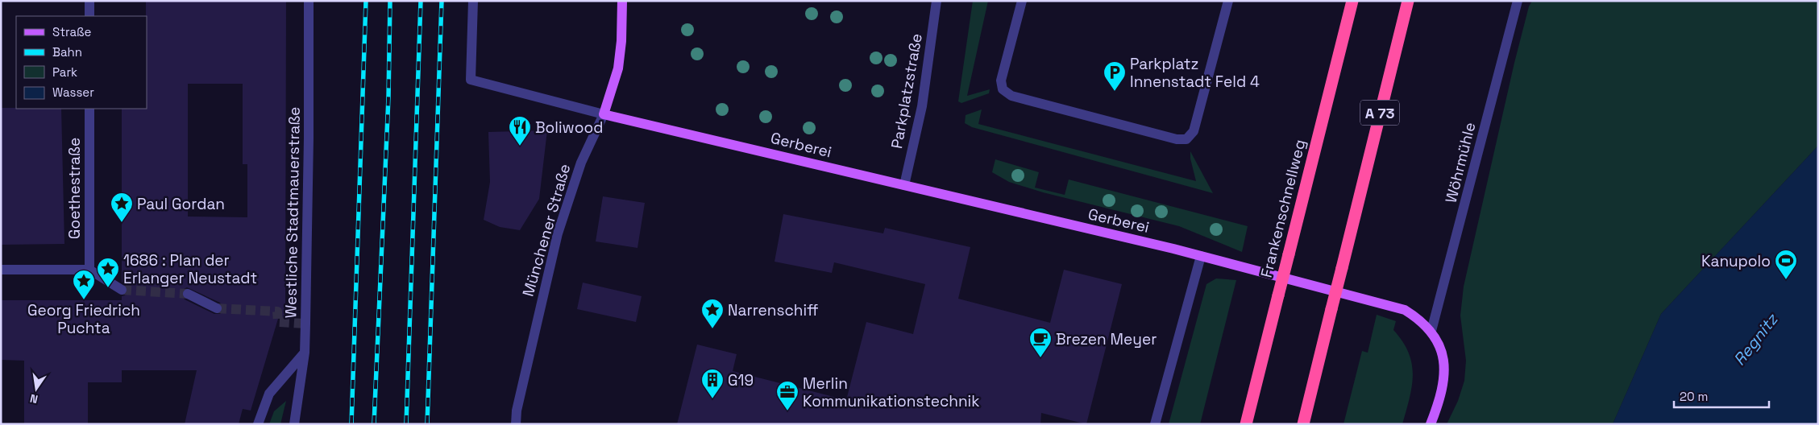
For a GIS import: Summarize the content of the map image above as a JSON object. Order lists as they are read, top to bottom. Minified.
{"streets":{"highway":["A 73","Frankenschnellweg"],"main road":["Gerberei","Münchener Straße"],"street":["Parkplatzstraße","Wöhrmühle","Goethestraße","Westliche Stadtmauerstraße"]},"crossings":[["Parkplatzstraße","Gerberei"],["Gerberei","Wöhrmühle"],["Gerberei","Münchener Straße"]],"water":["Regnitz"],"places":{"parking":["Parkplatz Innenstadt Feld 4"],"restaurant":["Boliwood"],"place":["Paul Gordan","1686 : Plan der Erlanger Neustadt","Georg Friedrich Puchta","Narrenschiff"],"sports":["Kanupolo"],"cafe":["Brezen Meyer"],"building":["G19"],"office":["Merlin Kommunikationstechnik"]},"legend":["Straße","Bahn","Park","Wasser"],"scale_bar":"20 m","north":"bottom"}
